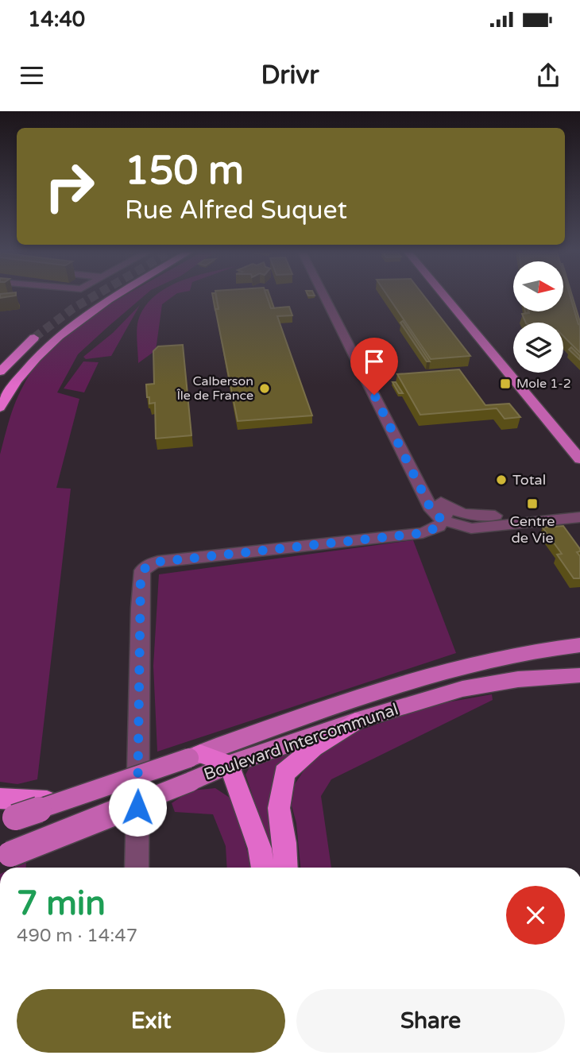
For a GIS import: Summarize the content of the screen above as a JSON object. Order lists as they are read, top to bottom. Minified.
{"streets":{"main road":["Boulevard Intercommunal"]},"places":{"transit":["Mole 1-2","Centre de Vie"],"other":["Calberson Île de France","Total"]},"north":"right","page":{"status":"14:40","header":"Drivr","turn":["150 m","Rue Alfred Suquet"],"heading":["7 min","490 m · 14:47"],"buttons":["Exit","Share"]}}
